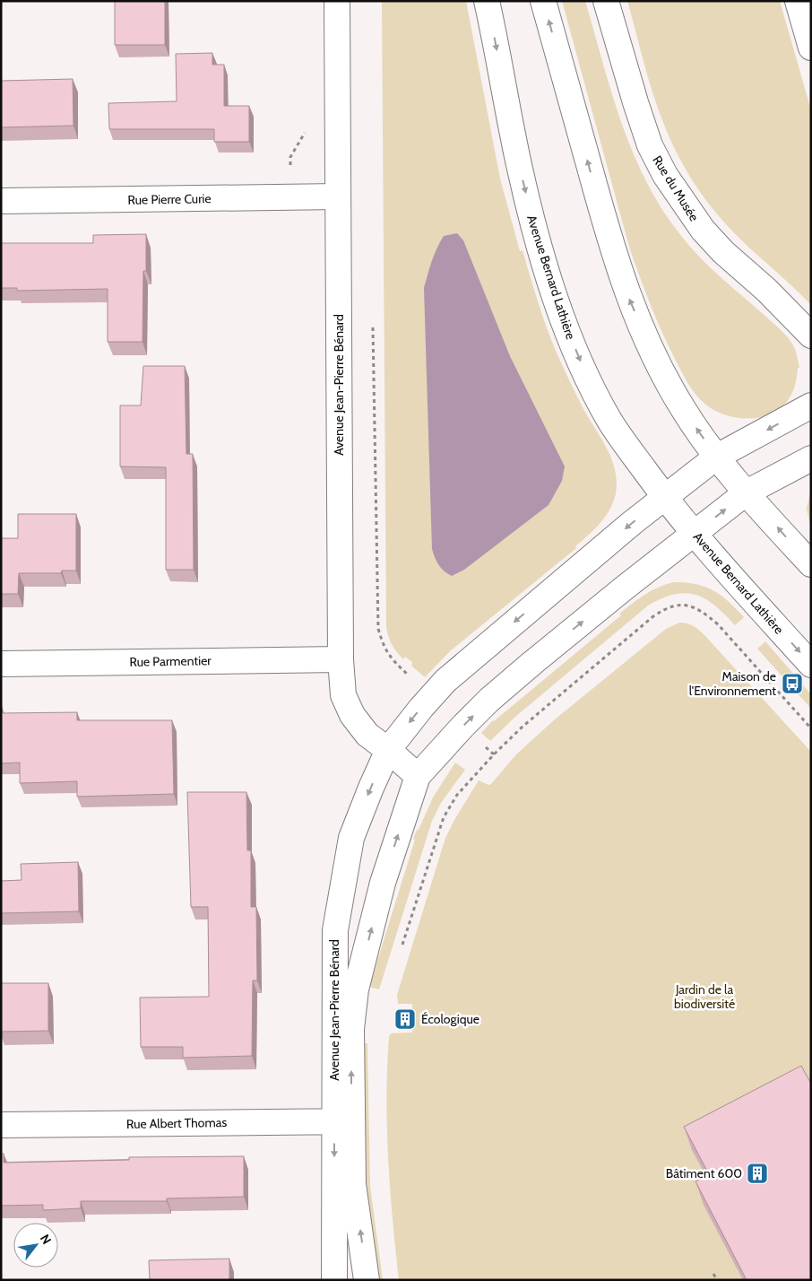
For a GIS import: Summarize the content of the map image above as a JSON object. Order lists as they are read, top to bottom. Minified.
{"streets":{"street":["Rue du Musée","Rue Pierre Curie","Avenue Bernard Lathière","Avenue Jean-Pierre Bénard","Rue Parmentier","Rue Albert Thomas"]},"crossings":[["Rue Pierre Curie","Avenue Jean-Pierre Bénard"],["Avenue Bernard Lathière","Avenue Jean-Pierre Bénard"],["Avenue Jean-Pierre Bénard","Rue Parmentier"],["Avenue Jean-Pierre Bénard","Rue Albert Thomas"]],"parks":["Jardin de la biodiversité"],"places":{"bus stop":["Maison de l'Environnement"],"building":["Écologique","Bâtiment 600"]},"north":"top right"}
